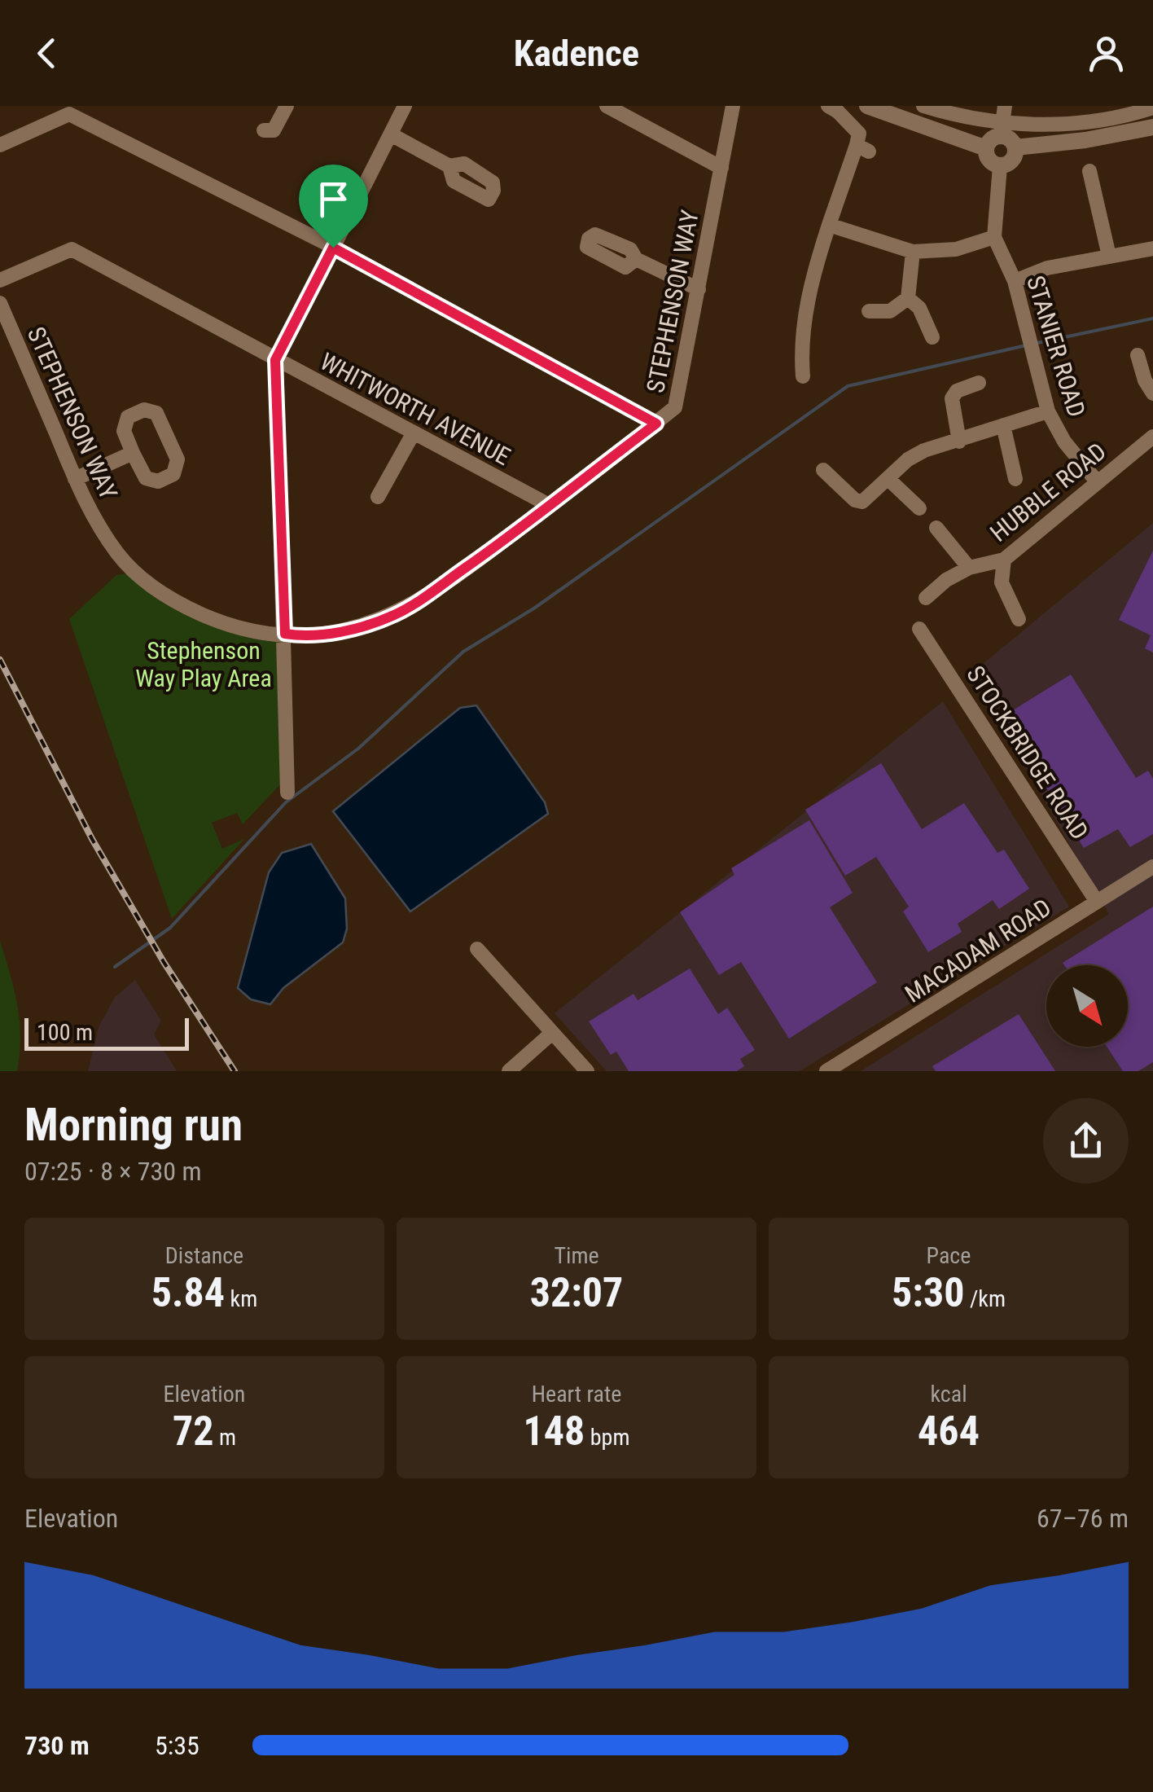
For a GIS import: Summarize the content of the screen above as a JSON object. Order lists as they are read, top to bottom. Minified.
{"streets":{"street":["STEPHENSON WAY","STANIER ROAD","WHITWORTH AVENUE","HUBBLE ROAD","STOCKBRIDGE ROAD","MACADAM ROAD"]},"crossings":[["STEPHENSON WAY","WHITWORTH AVENUE"],["STANIER ROAD","HUBBLE ROAD"],["STOCKBRIDGE ROAD","MACADAM ROAD"]],"parks":["Stephenson Way Play Area"],"scale_bar":"100 m","north":"bottom right","page":{"header":"Kadence","scale":"100 m","heading":["Morning run","07:25 · 8 × 730 m"],"stats":[["Distance","5.84 km"],["Time","32:07"],["Pace","5:30 /km"],["Elevation","72 m"],["Heart rate","148 bpm"],["kcal","464"]],"chart":["Elevation","67–76 m"],"list":[{"name":"730 m","note":"5:35"}]}}
